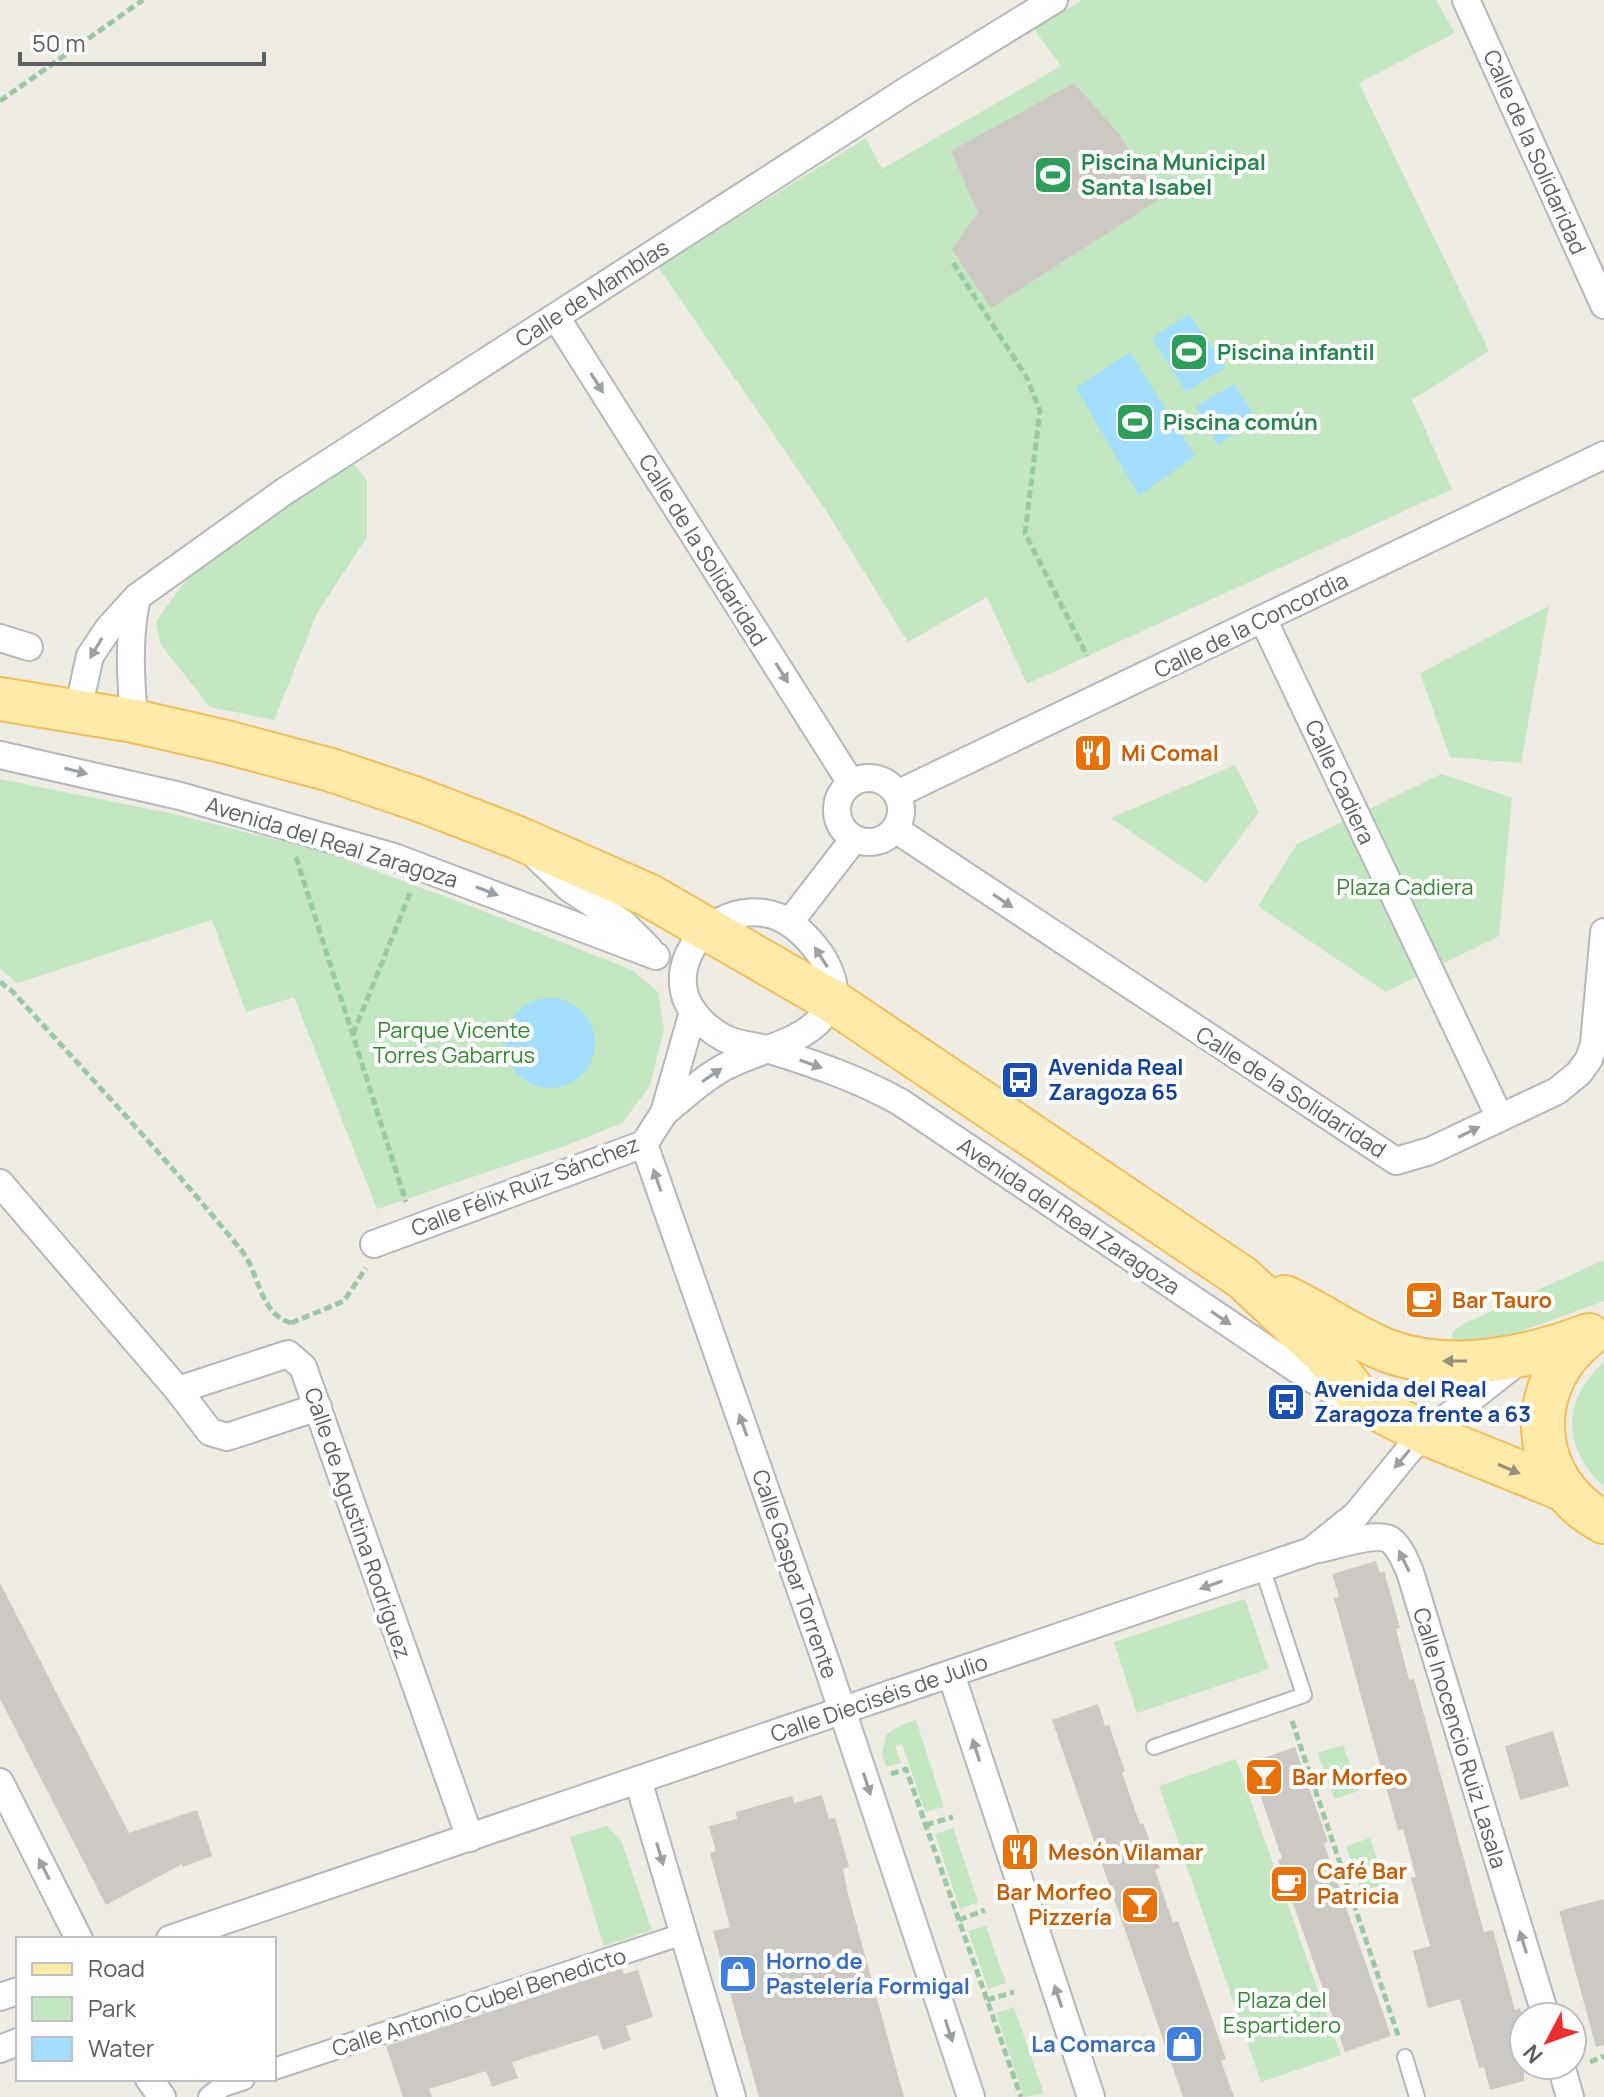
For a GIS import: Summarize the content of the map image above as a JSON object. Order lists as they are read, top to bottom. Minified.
{"streets":{"main road":["Avenida del Real Zaragoza"],"street":["Calle de la Solidaridad","Calle de Mamblas","Calle de la Concordia","Calle Cadiera","Calle Félix Ruiz Sánchez","Calle de Agustina Rodríguez","Calle Gaspar Torrente","Calle Dieciséis de Julio","Calle Inocencio Ruiz Lasala","Calle Antonio Cubel Benedicto"]},"crossings":[["Calle de la Solidaridad","Calle de Mamblas"],["Calle de la Solidaridad","Calle de la Concordia"],["Calle de la Solidaridad","Calle Cadiera"],["Calle de Mamblas","Avenida del Real Zaragoza"],["Calle de la Concordia","Calle Cadiera"],["Avenida del Real Zaragoza","Calle Félix Ruiz Sánchez"],["Avenida del Real Zaragoza","Calle Dieciséis de Julio"],["Calle Félix Ruiz Sánchez","Calle Gaspar Torrente"],["Calle de Agustina Rodríguez","Calle Dieciséis de Julio"],["Calle Gaspar Torrente","Calle Dieciséis de Julio"],["Calle Dieciséis de Julio","Calle Inocencio Ruiz Lasala"]],"one_way":["Calle de la Solidaridad","Calle Inocencio Ruiz Lasala"],"parks":["Plaza Cadiera","Parque Vicente Torres Gabarrus","Plaza del Espartidero"],"places":{"sports":["Piscina Municipal Santa Isabel","Piscina infantil","Piscina común"],"restaurant":["Mi Comal","Mesón Vilamar"],"bus stop":["Avenida Real Zaragoza 65","Avenida del Real Zaragoza frente a 63"],"cafe":["Bar Tauro","Café Bar Patricia"],"bar":["Bar Morfeo","Bar Morfeo Pizzería"],"shop":["Horno de Pastelería Formigal","La Comarca"]},"legend":["Road","Park","Water"],"scale_bar":"50 m","north":"bottom left"}
